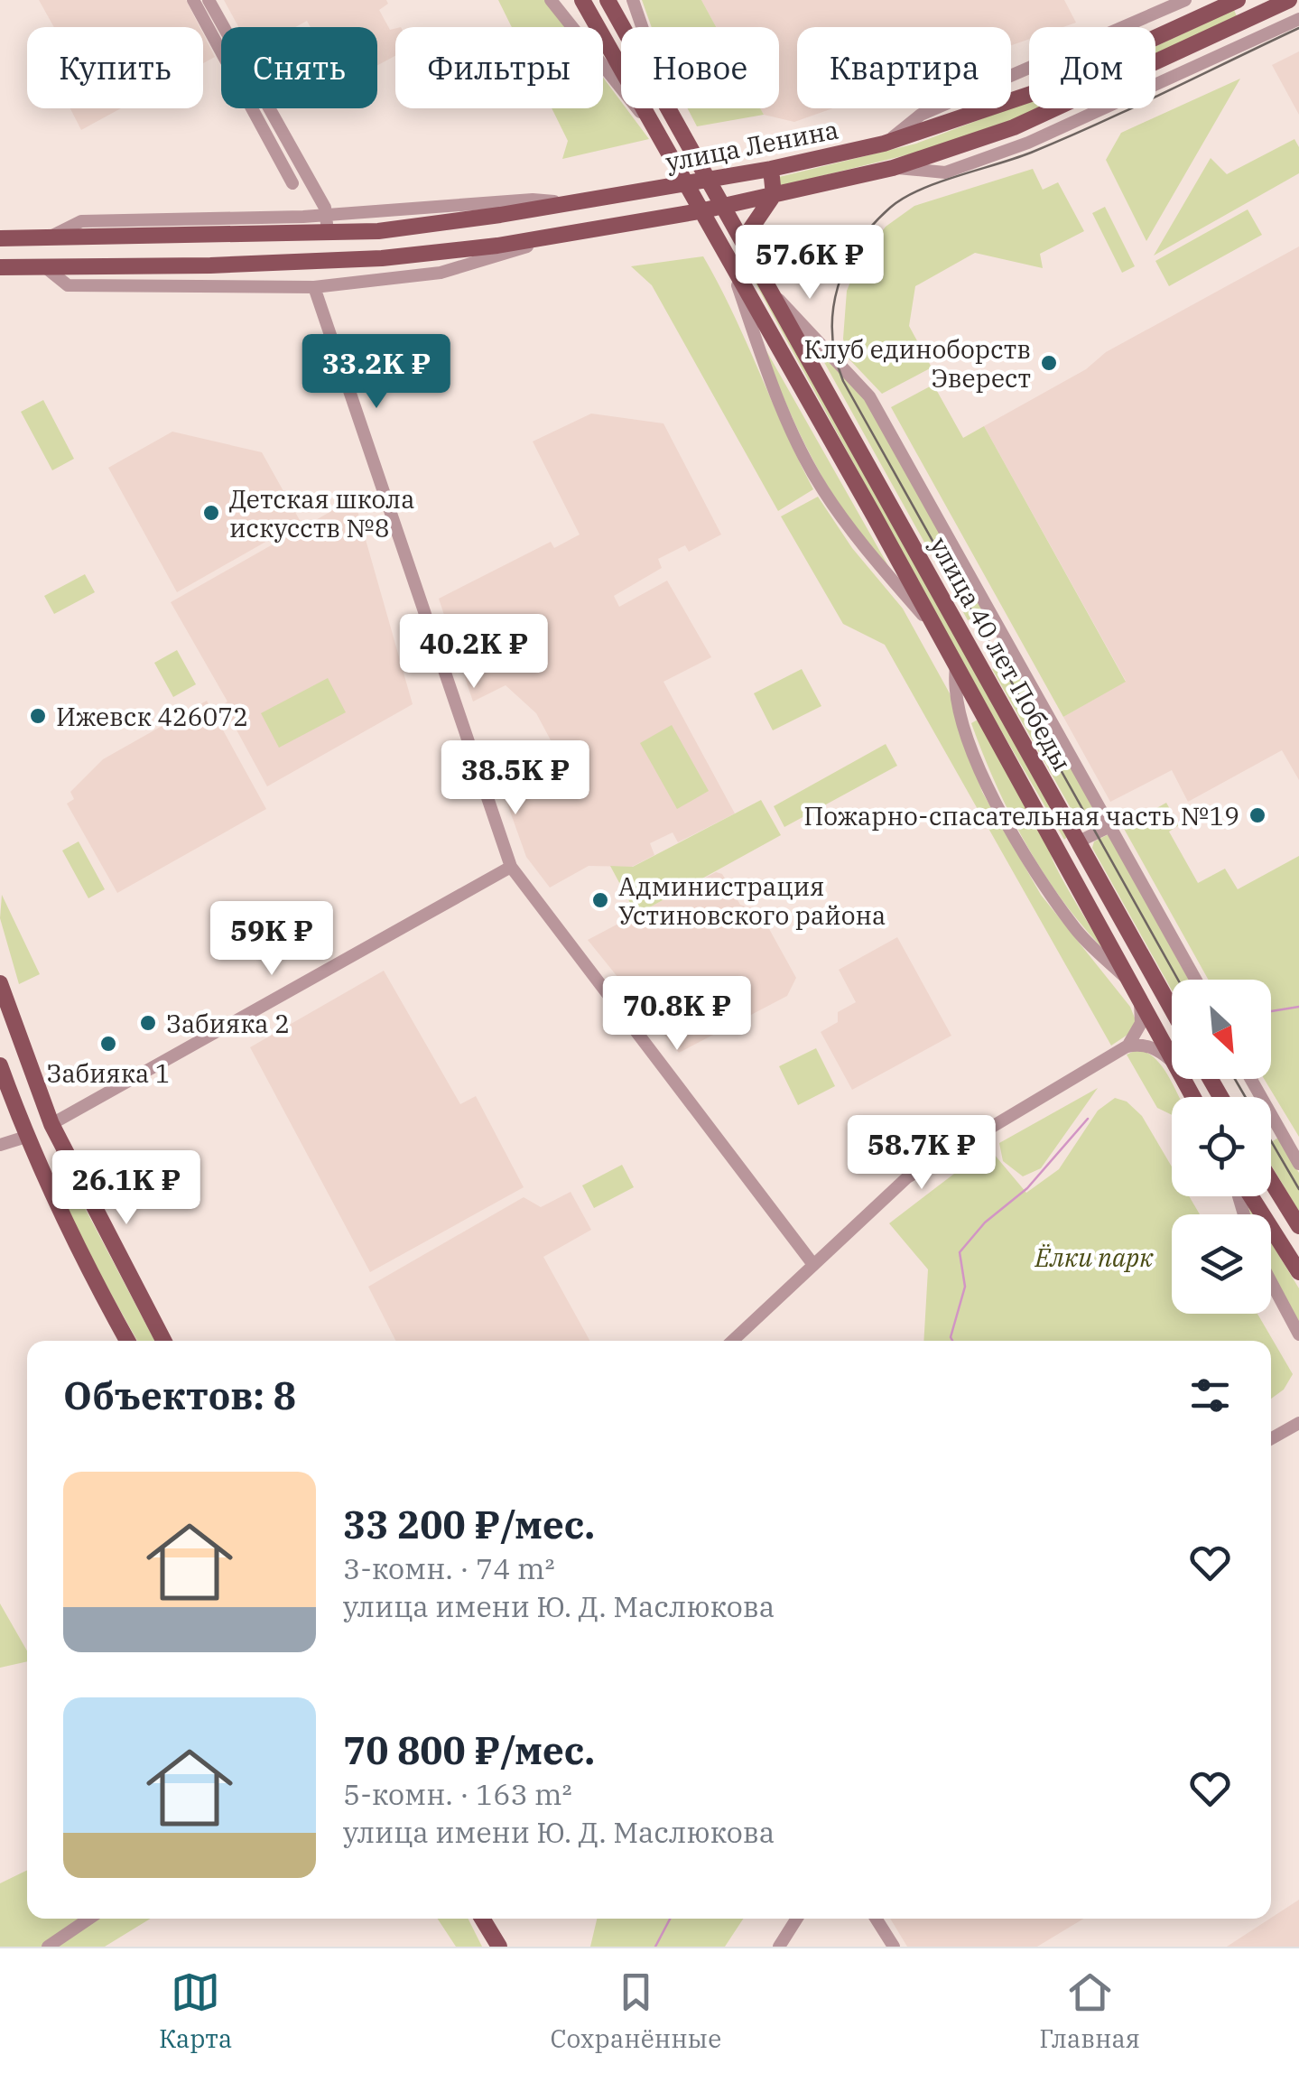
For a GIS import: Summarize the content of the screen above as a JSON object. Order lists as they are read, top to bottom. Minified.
{"streets":{"main road":["улица Ленина","улица 40 лет Победы"]},"crossings":[["улица Ленина","улица 40 лет Победы"]],"parks":["Ёлки парк"],"places":["Клуб единоборств Эверест","Детская школа искусств №8","Ижевск 426072","Пожарно-спасательная часть №19","Администрация Устиновского района","Забияка 2","Забияка 1"],"north":"bottom right","page":{"chip":["Купить","Снять","Фильтры","Новое","Квартира","Дом"],"price":["57.6K ₽","33.2K ₽","40.2K ₽","38.5K ₽","59K ₽","70.8K ₽","58.7K ₽","26.1K ₽"],"heading":"Объектов: 8","list":[{"name":"33 200 ₽/мес.","note":"3-комн. · 74 m² · улица имени Ю. Д. Маслюкова"},{"name":"70 800 ₽/мес.","note":"5-комн. · 163 m² · улица имени Ю. Д. Маслюкова"}],"tabs":["Карта","Сохранённые","Главная"]}}
